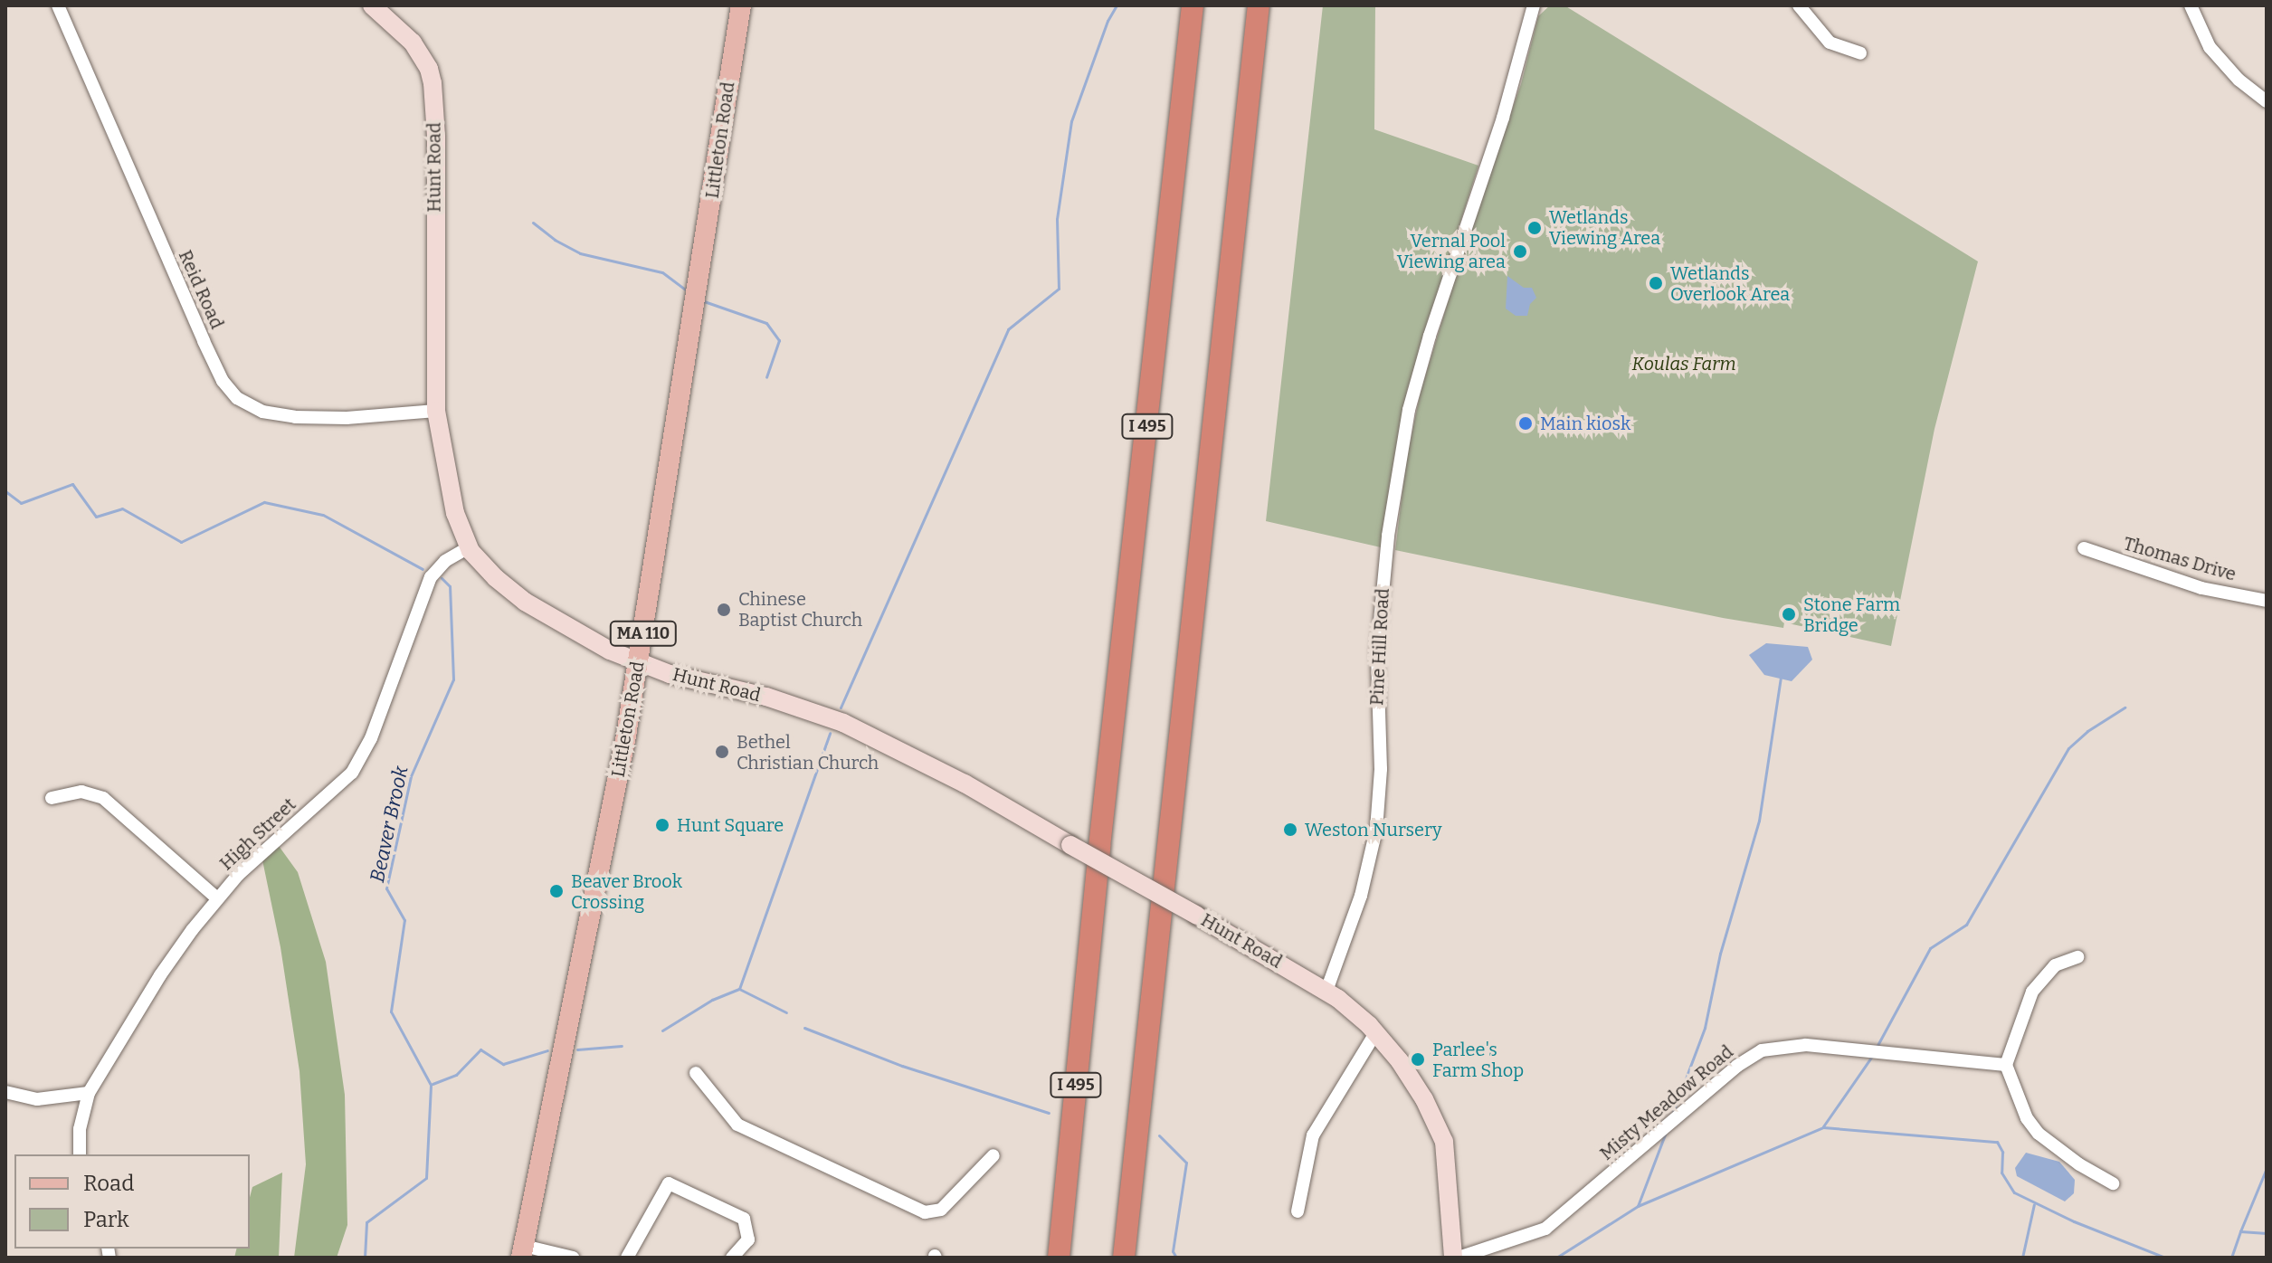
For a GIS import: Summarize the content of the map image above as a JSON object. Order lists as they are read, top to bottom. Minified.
{"streets":{"highway":["I 495"],"main road":["Littleton Road","MA 110"],"street":["Hunt Road","Reid Road","Thomas Drive","Pine Hill Road","High Street","Misty Meadow Road"]},"crossings":[["Littleton Road","Hunt Road"],["Hunt Road","Reid Road"],["Hunt Road","Pine Hill Road"],["Hunt Road","High Street"]],"water":["Beaver Brook"],"parks":["Koulas Farm"],"places":["Wetlands Viewing Area","Vernal Pool Viewing area","Wetlands Overlook Area","Main kiosk","Chinese Baptist Church","Stone Farm Bridge","Bethel Christian Church","Hunt Square","Weston Nursery","Beaver Brook Crossing","Parlee's Farm Shop"],"legend":["Road","Park"]}
